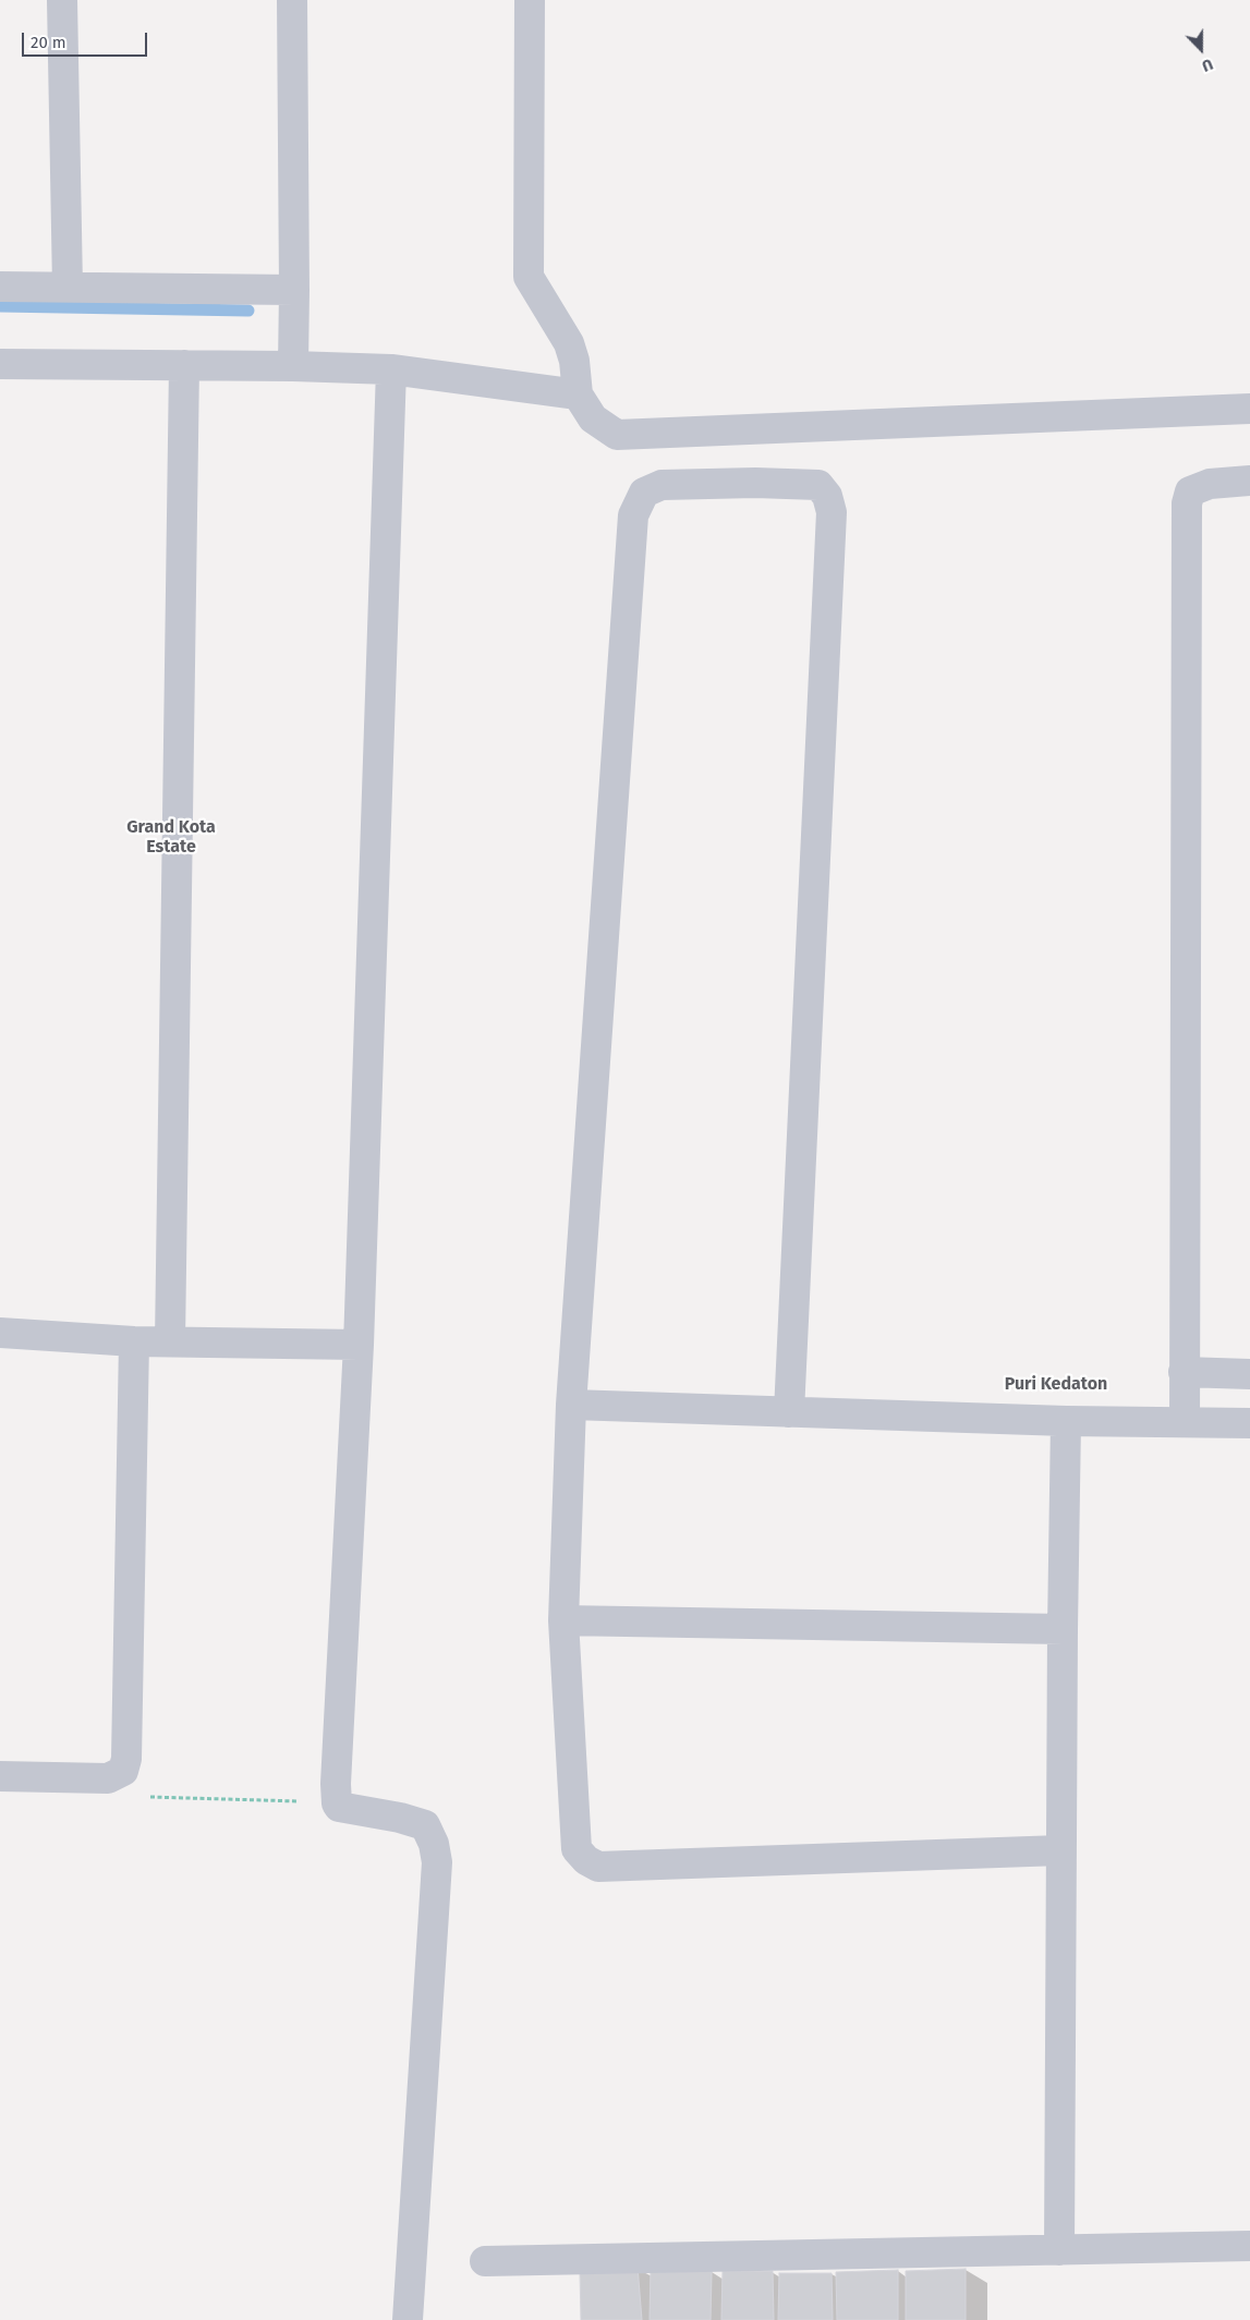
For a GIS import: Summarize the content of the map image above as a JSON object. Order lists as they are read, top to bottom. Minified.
{"districts":["Grand Kota Estate","Puri Kedaton"],"scale_bar":"20 m","north":"bottom"}
